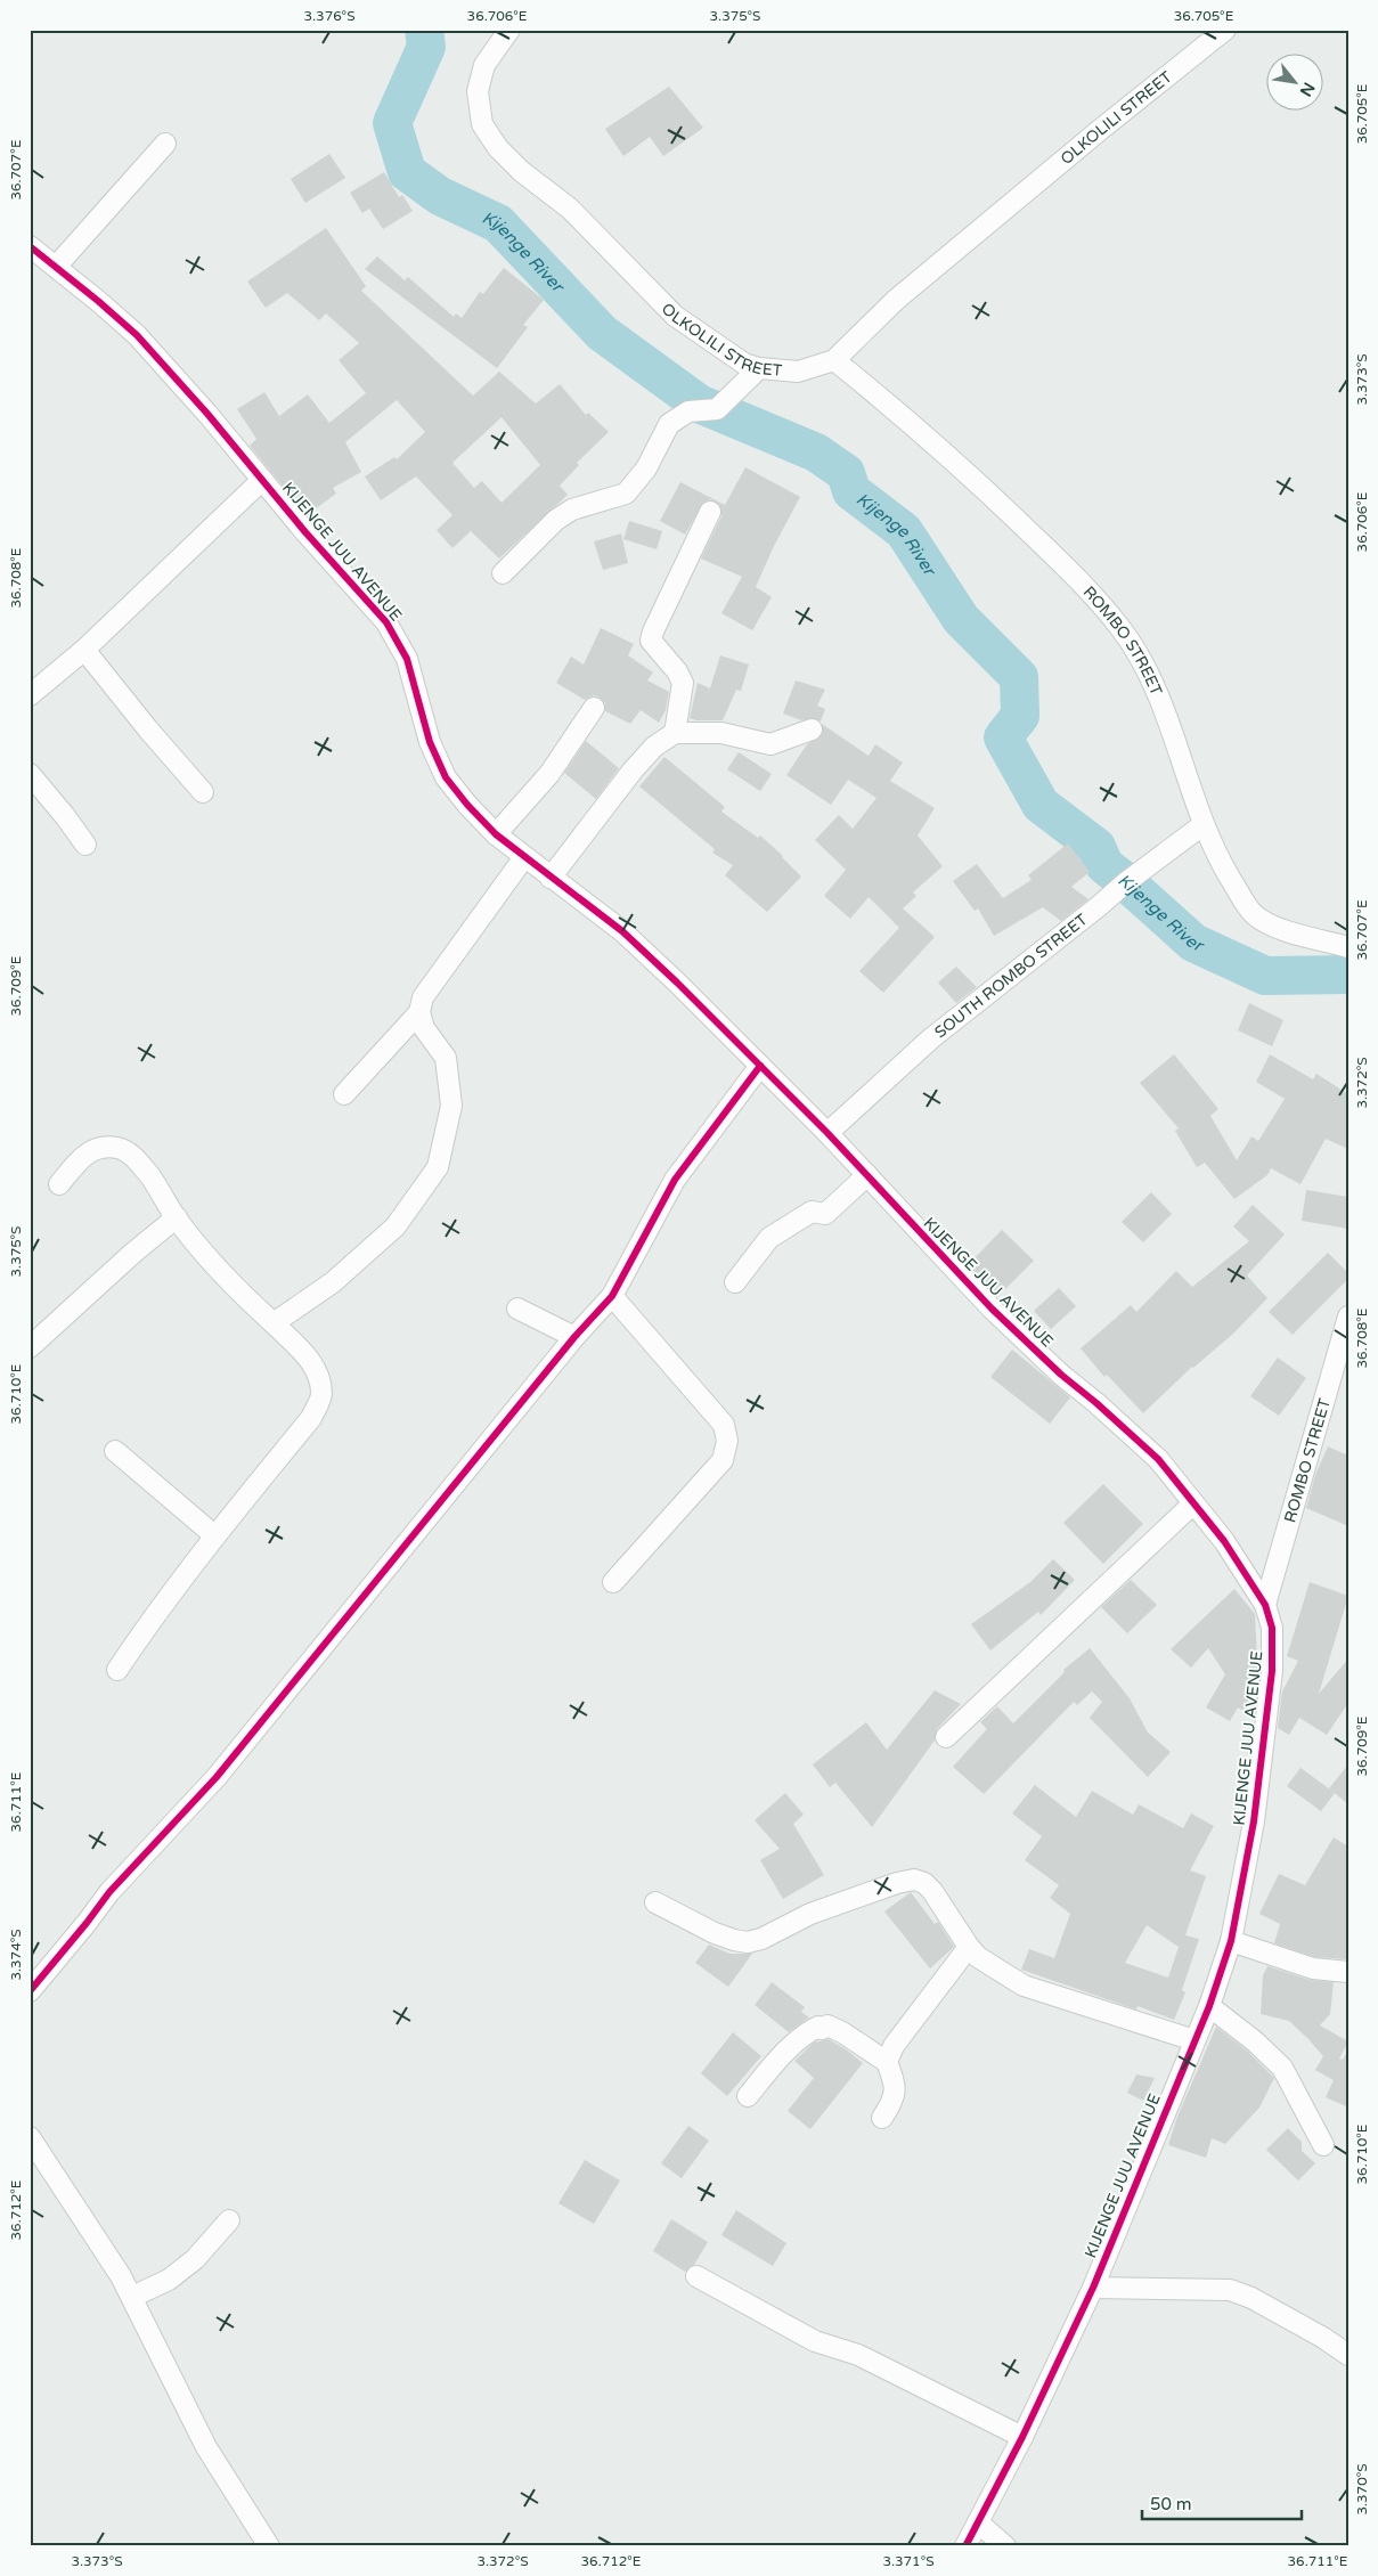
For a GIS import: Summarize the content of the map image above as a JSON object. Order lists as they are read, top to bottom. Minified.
{"streets":{"street":["OLKOLILI STREET","KIJENGE JUU AVENUE","ROMBO STREET","SOUTH ROMBO STREET"]},"crossings":[["OLKOLILI STREET","ROMBO STREET"],["KIJENGE JUU AVENUE","ROMBO STREET"],["KIJENGE JUU AVENUE","SOUTH ROMBO STREET"],["ROMBO STREET","SOUTH ROMBO STREET"]],"water":["Kijenge River"],"scale_bar":"50 m","north":"bottom right","coordinates":["3.376°S","36.706°E","3.375°S","36.705°E","36.707°E","3.373°S","36.708°E","36.709°E","3.372°S","36.710°E","36.711°E","3.374°S","36.712°E","3.370°S","3.371°S"]}
